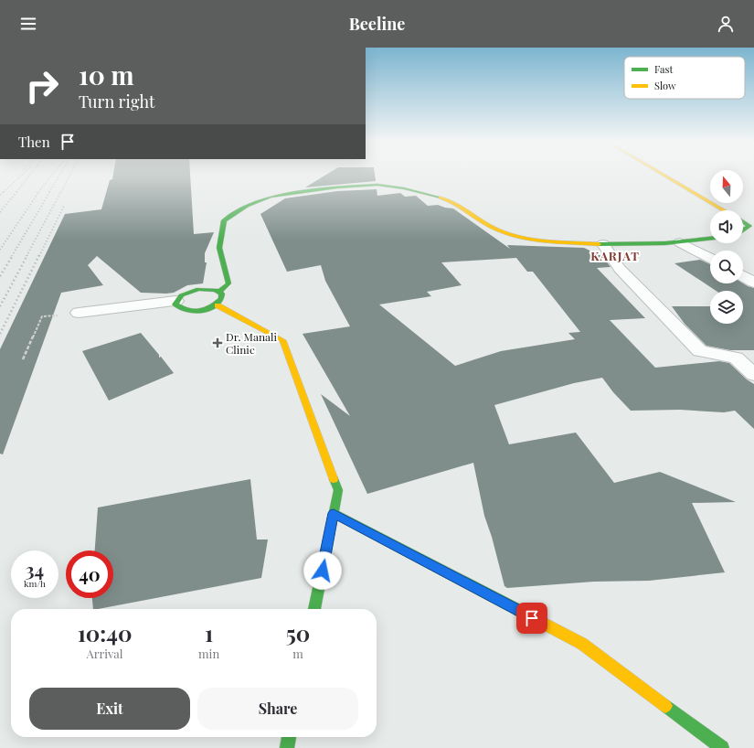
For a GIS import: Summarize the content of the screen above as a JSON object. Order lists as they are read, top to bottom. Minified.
{"districts":["KARJAT"],"places":{"health":["Dr. Manali Clinic"]},"legend":["Fast","Slow"],"north":"top","page":{"header":"Beeline","turn":["10 m","Turn right"],"then":"Then","speed":"34 km/h","limit":"40","eta":["10:40","Arrival","1","min","50","m"],"buttons":["Exit","Share"]}}
